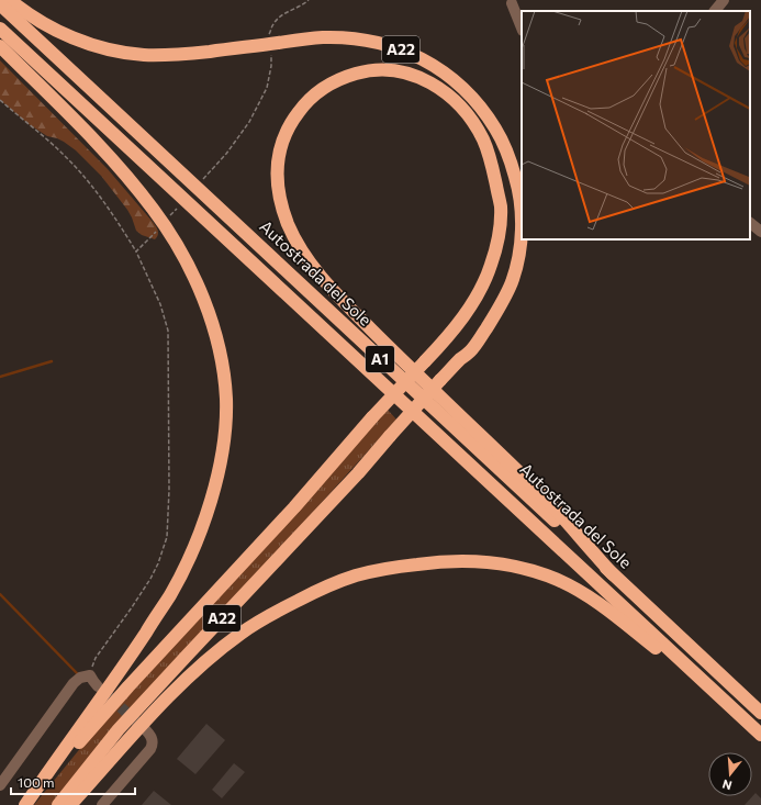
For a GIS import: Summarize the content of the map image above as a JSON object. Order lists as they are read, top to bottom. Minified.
{"streets":{"highway":["A22","Autostrada del Sole","A1"]},"crossings":[["Autostrada del Sole","A1"]],"scale_bar":"100 m","north":"bottom"}
